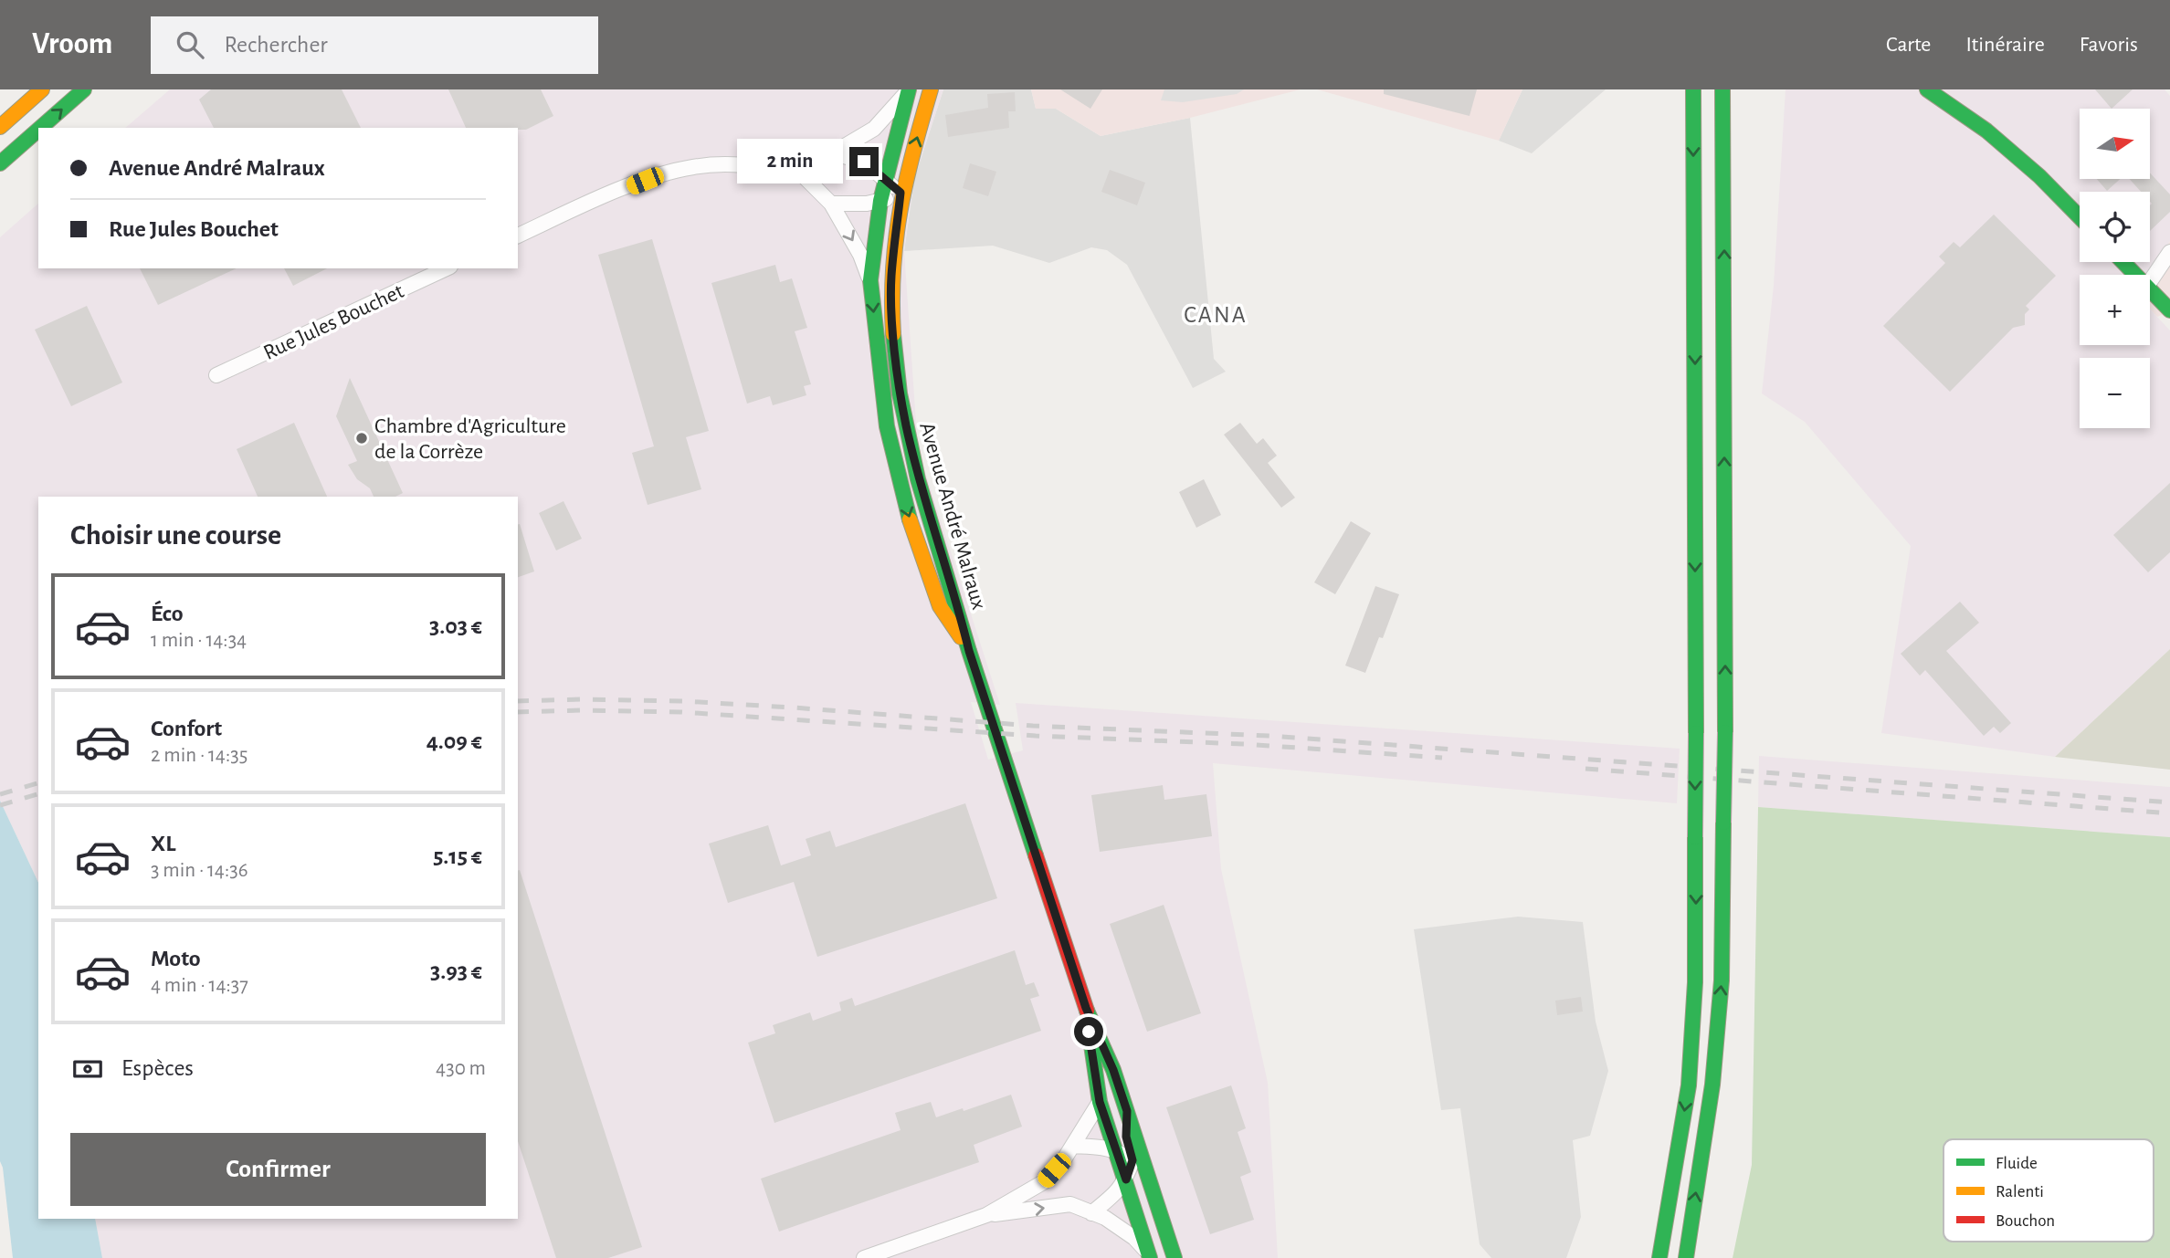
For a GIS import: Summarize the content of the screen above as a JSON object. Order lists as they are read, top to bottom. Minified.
{"streets":{"main road":["Avenue André Malraux"],"street":["Rue Jules Bouchet"]},"districts":["CANA"],"places":["Chambre d'Agriculture de la Corrèze"],"legend":["Fluide","Ralenti","Bouchon"],"north":"right","page":{"header":"Vroom","search":"Rechercher","nav":["Carte","Itinéraire","Favoris"],"map_buttons":["+","−"],"banner":["Avenue André Malraux","Rue Jules Bouchet"],"bubble":"2 min","heading":"Choisir une course","list":[{"name":"Éco","note":"1 min · 14:34","value":"3.03 €"},{"name":"Confort","note":"2 min · 14:35","value":"4.09 €"},{"name":"XL","note":"3 min · 14:36","value":"5.15 €"},{"name":"Moto","note":"4 min · 14:37","value":"3.93 €"}],"pay":["Espèces","430 m"],"buttons":"Confirmer"}}
